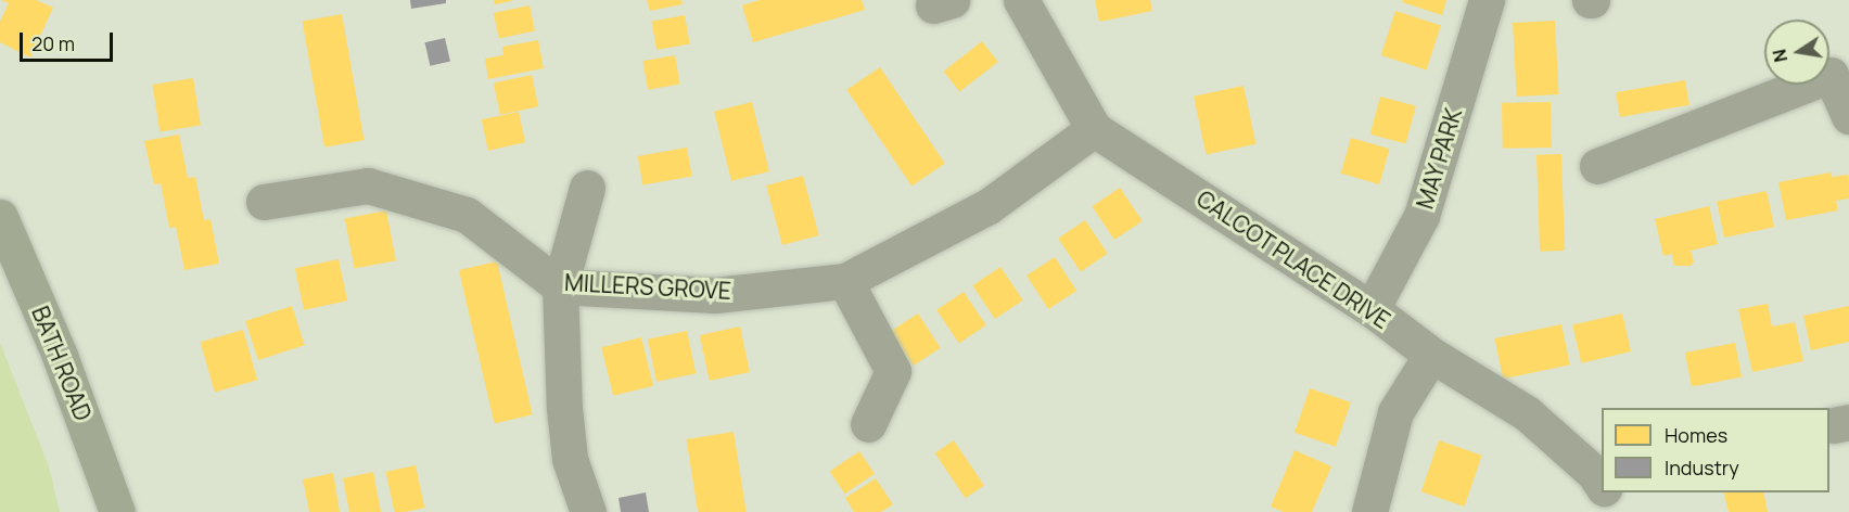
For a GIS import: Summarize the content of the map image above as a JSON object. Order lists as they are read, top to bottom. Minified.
{"streets":{"main road":["BATH ROAD"],"street":["MAY PARK","CALCOT PLACE DRIVE","MILLERS GROVE"]},"crossings":[["MAY PARK","CALCOT PLACE DRIVE"],["CALCOT PLACE DRIVE","MILLERS GROVE"]],"legend":["Homes","Industry"],"scale_bar":"20 m","north":"left"}
